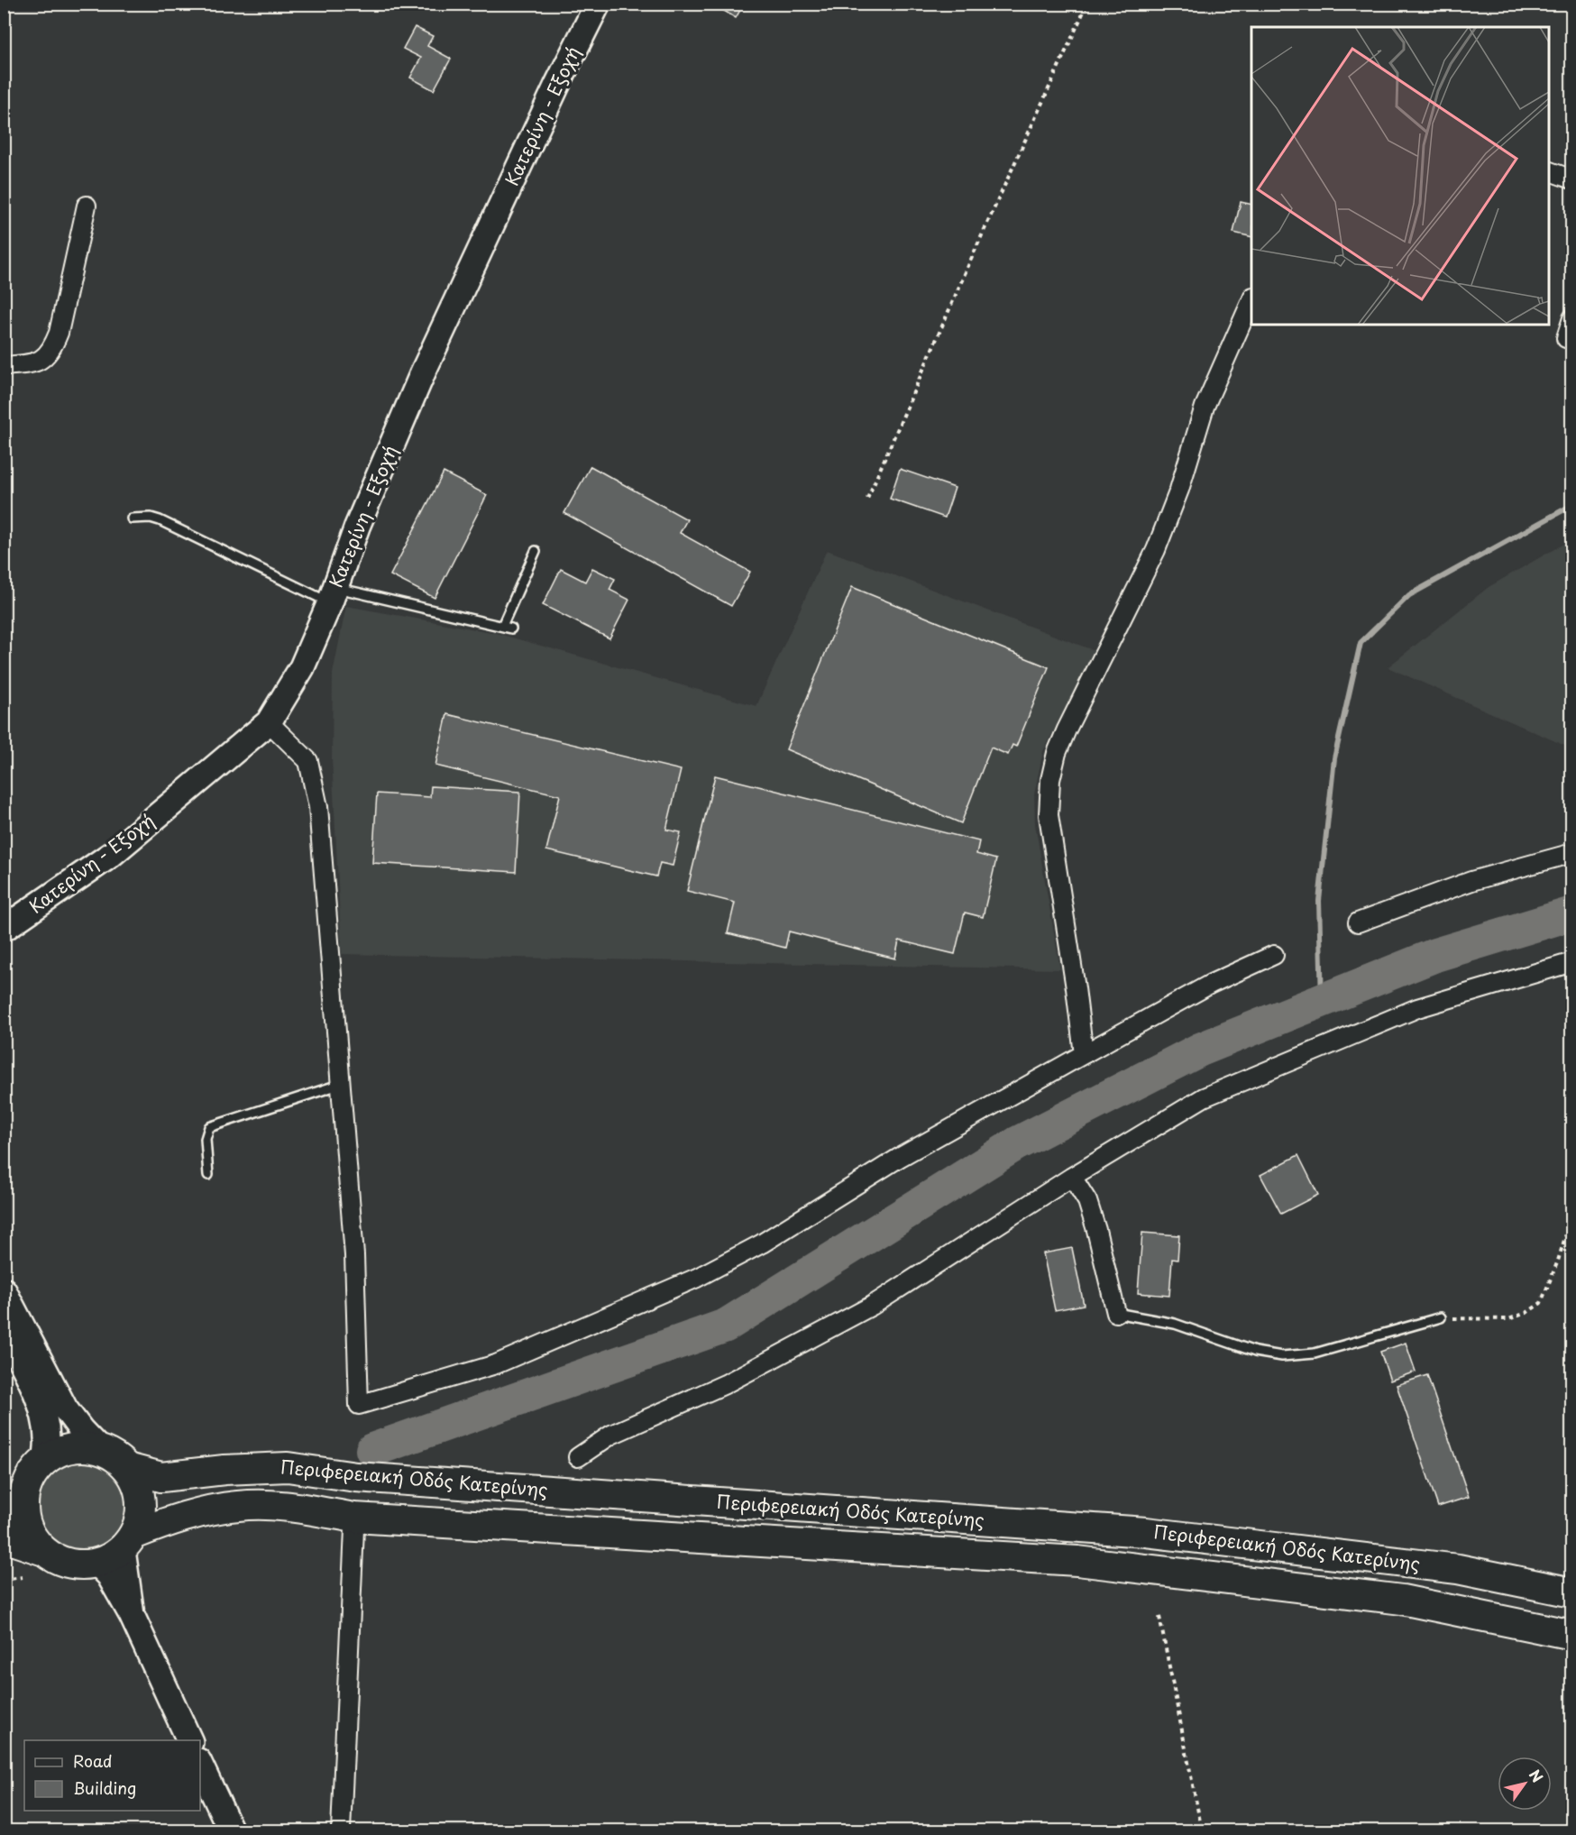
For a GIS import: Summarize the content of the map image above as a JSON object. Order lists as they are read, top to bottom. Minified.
{"streets":{"main road":["Κατερίνη - Εξοχή","Περιφερειακή Οδός Κατερίνης"]},"legend":["Road","Building"],"north":"top right"}
